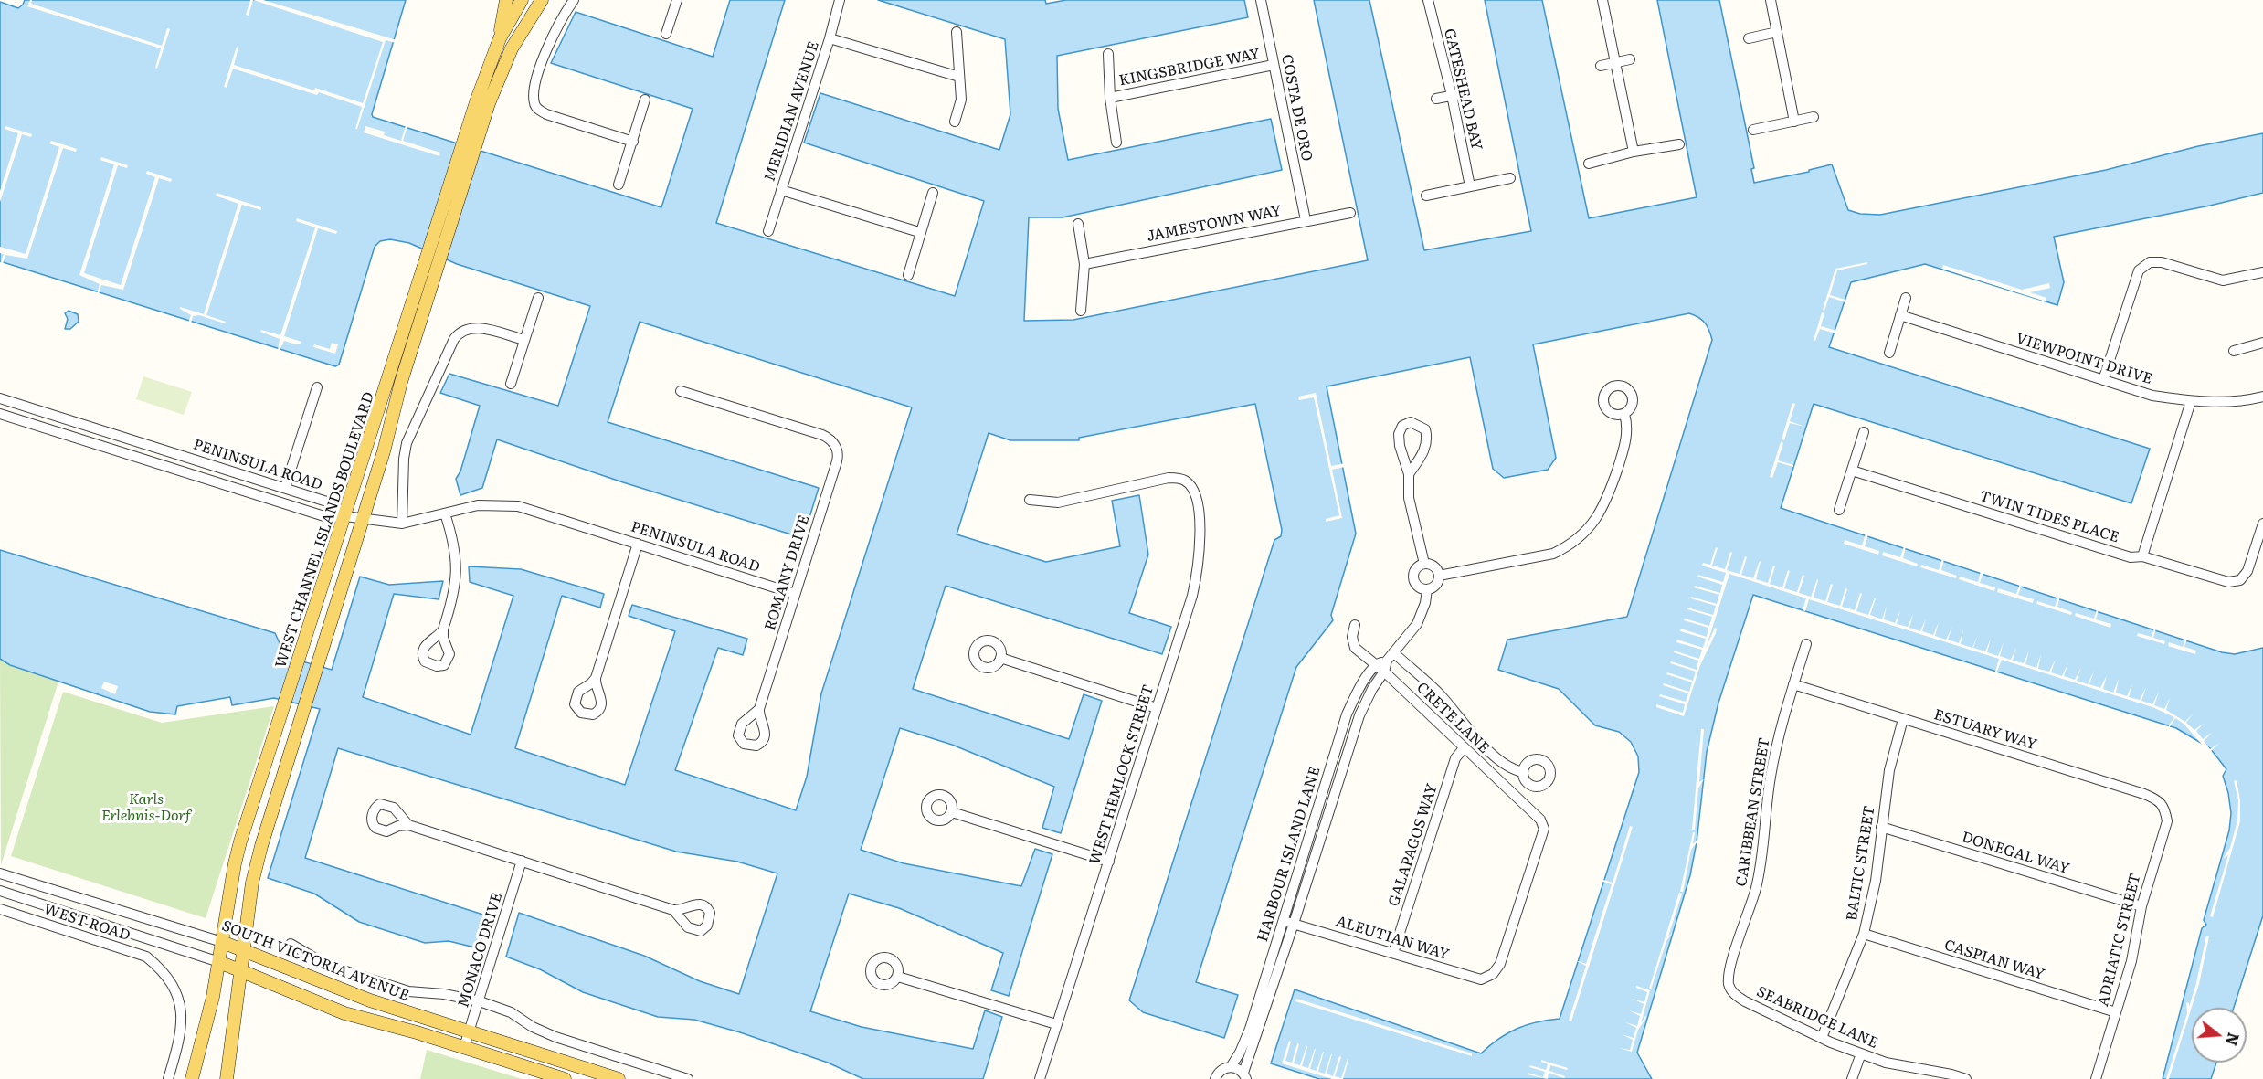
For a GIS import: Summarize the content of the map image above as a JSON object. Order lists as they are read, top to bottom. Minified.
{"streets":{"main road":["WEST CHANNEL ISLANDS BOULEVARD","SOUTH VICTORIA AVENUE"],"street":["KINGSBRIDGE WAY","GATESHEAD BAY","COSTA DE ORO","MERIDIAN AVENUE","JAMESTOWN WAY","VIEWPOINT DRIVE","PENINSULA ROAD","TWIN TIDES PLACE","ROMANY DRIVE","CRETE LANE","ESTUARY WAY","WEST HEMLOCK STREET","CARIBBEAN STREET","GALAPAGOS WAY","DONEGAL WAY","HARBOUR ISLAND LANE","BALTIC STREET","WEST ROAD","ALEUTIAN WAY","ADRIATIC STREET","MONACO DRIVE","CASPIAN WAY","SEABRIDGE LANE"]},"crossings":[["KINGSBRIDGE WAY","COSTA DE ORO"],["COSTA DE ORO","JAMESTOWN WAY"],["PENINSULA ROAD","WEST CHANNEL ISLANDS BOULEVARD"],["PENINSULA ROAD","ROMANY DRIVE"],["WEST CHANNEL ISLANDS BOULEVARD","SOUTH VICTORIA AVENUE"],["CRETE LANE","GALAPAGOS WAY"],["CRETE LANE","HARBOUR ISLAND LANE"],["CRETE LANE","ALEUTIAN WAY"],["ESTUARY WAY","CARIBBEAN STREET"],["ESTUARY WAY","BALTIC STREET"],["ESTUARY WAY","ADRIATIC STREET"],["CARIBBEAN STREET","SEABRIDGE LANE"],["GALAPAGOS WAY","ALEUTIAN WAY"],["DONEGAL WAY","BALTIC STREET"],["DONEGAL WAY","ADRIATIC STREET"],["HARBOUR ISLAND LANE","ALEUTIAN WAY"],["BALTIC STREET","CASPIAN WAY"],["BALTIC STREET","SEABRIDGE LANE"],["ADRIATIC STREET","CASPIAN WAY"],["MONACO DRIVE","SOUTH VICTORIA AVENUE"]],"parks":["Karls Erlebnis-Dorf"],"north":"right"}
